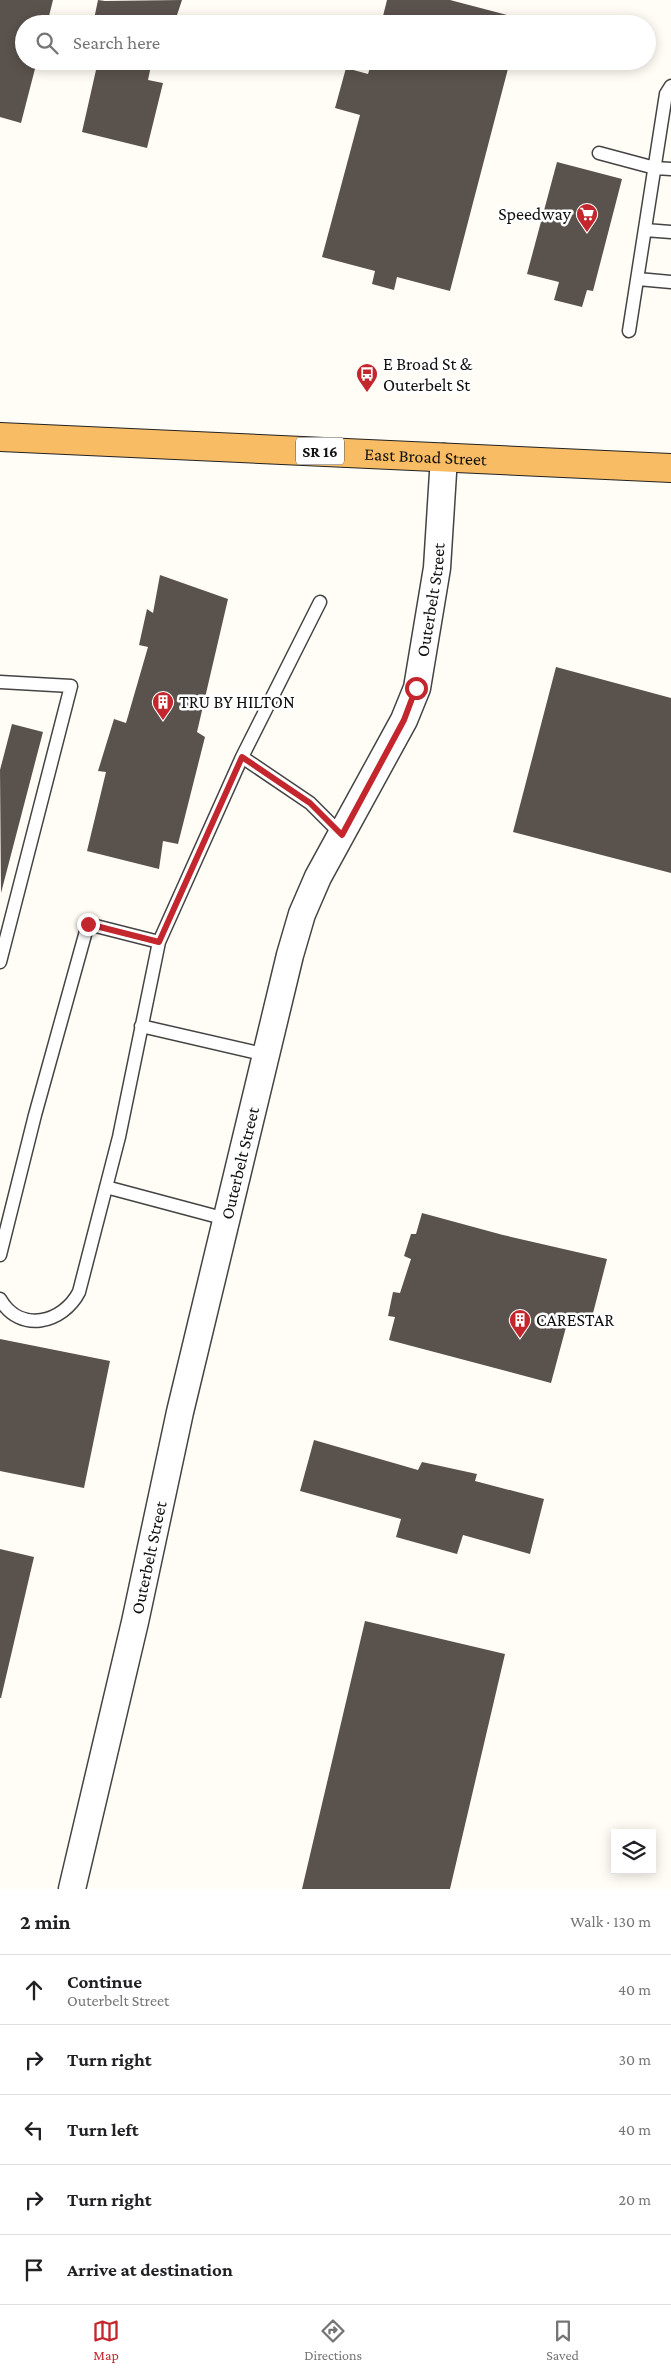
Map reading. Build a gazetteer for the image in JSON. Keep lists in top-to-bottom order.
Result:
{
  "streets": {
    "highway": ["SR 16", "East Broad Street"],
    "street": ["Outerbelt Street"]
  },
  "crossings": [
    ["East Broad Street", "Outerbelt Street"]
  ],
  "places": {
    "supermarket": ["Speedway"],
    "bus stop": ["E Broad St & Outerbelt St"],
    "building": ["TRU BY HILTON", "CARESTAR"]
  },
  "page": {
    "search": "Search here",
    "heading": ["2 min", "Walk · 130 m"],
    "list": [
      ["Continue", "Outerbelt Street", "40 m"],
      ["Turn right", "30 m"],
      ["Turn left", "40 m"],
      ["Turn right", "20 m"],
      "Arrive at destination"
    ],
    "nav": ["Map", "Directions", "Saved"]
  }
}
